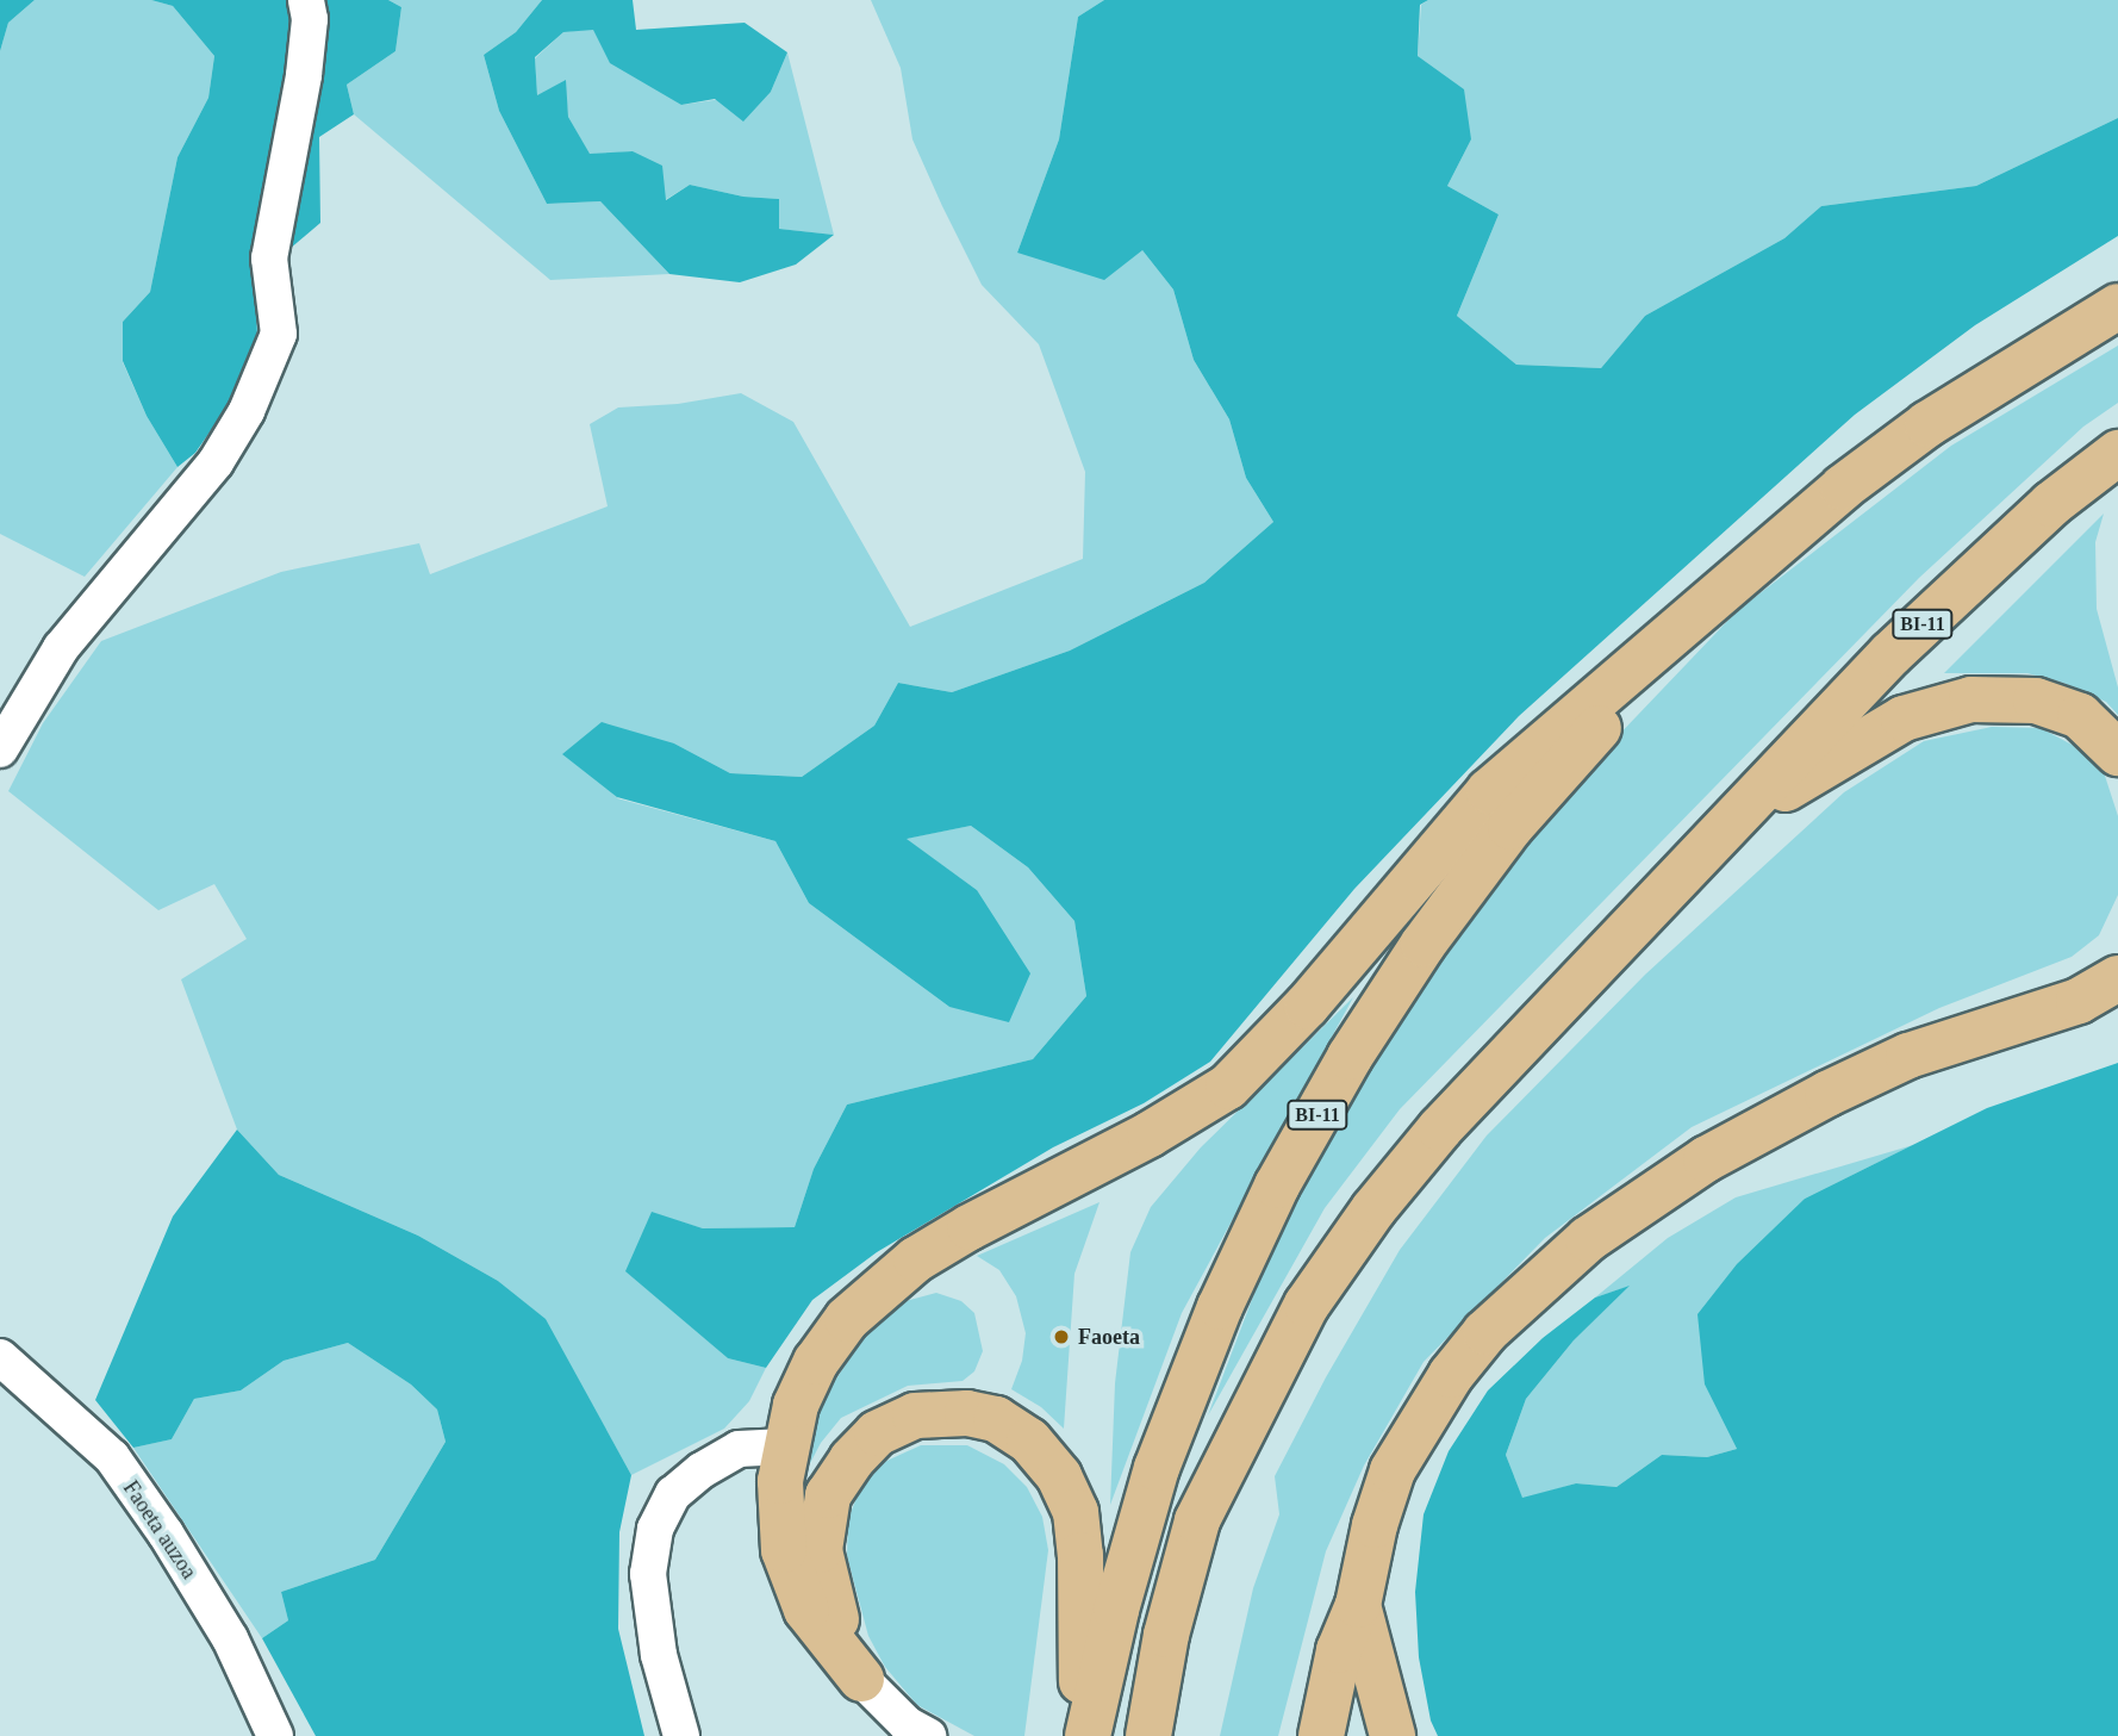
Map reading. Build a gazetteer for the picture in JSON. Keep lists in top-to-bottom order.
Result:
{
  "streets": {
    "main road": ["BI-11"],
    "street": ["Faoeta auzoa"]
  },
  "places": ["Faoeta"]
}
